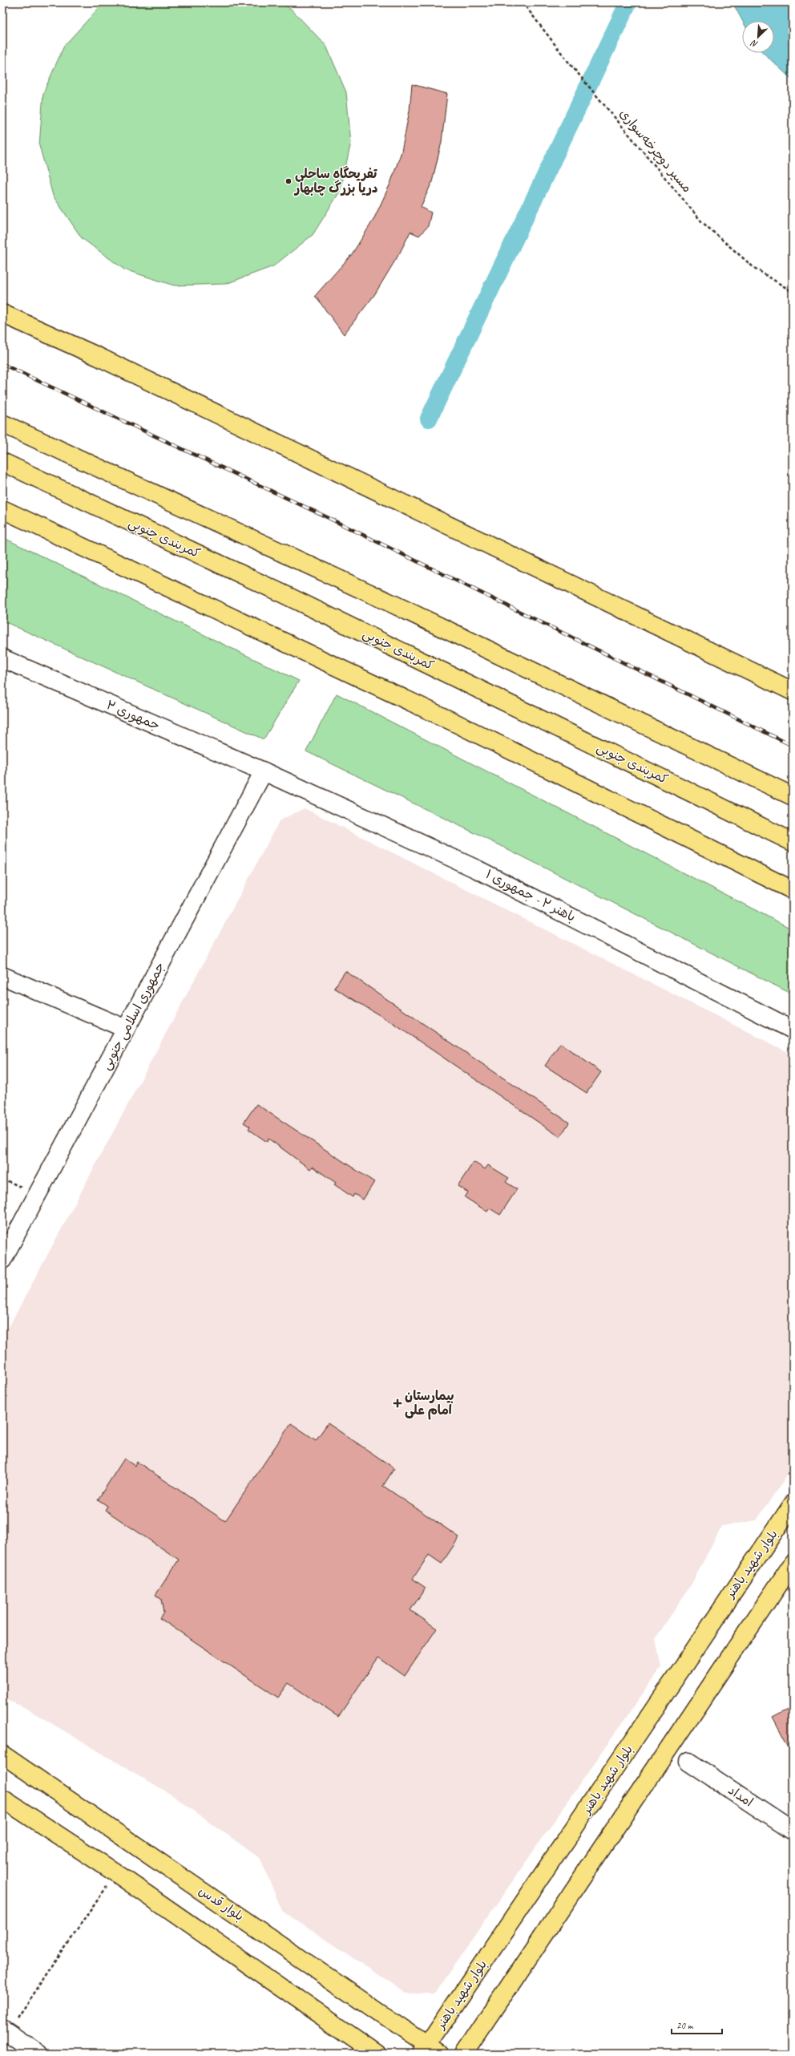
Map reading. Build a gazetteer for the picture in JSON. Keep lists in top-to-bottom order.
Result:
{
  "streets": {
    "main road": ["کمربندی جنوبی", "بلوار شهید باهنر", "بلوار قدس"],
    "street": [
      "جمهوری ۲",
      "باهنر ۲ - جمهوری ۱",
      "جمهوری اسلامی جنوبی",
      "امداد"
    ],
    "path": ["مسیر دوچرخه‌سواری"]
  },
  "crossings": [
    ["جمهوری ۲", "باهنر ۲ - جمهوری ۱"],
    ["جمهوری ۲", "جمهوری اسلامی جنوبی"],
    ["باهنر ۲ - جمهوری ۱", "جمهوری اسلامی جنوبی"],
    ["بلوار شهید باهنر", "بلوار قدس"]
  ],
  "places": {
    "other": ["تفریحگاه ساحلی دریا بزرگ چابهار"],
    "health": ["بیمارستان امام علی"]
  },
  "scale_bar": "20 m",
  "north": "bottom left"
}
